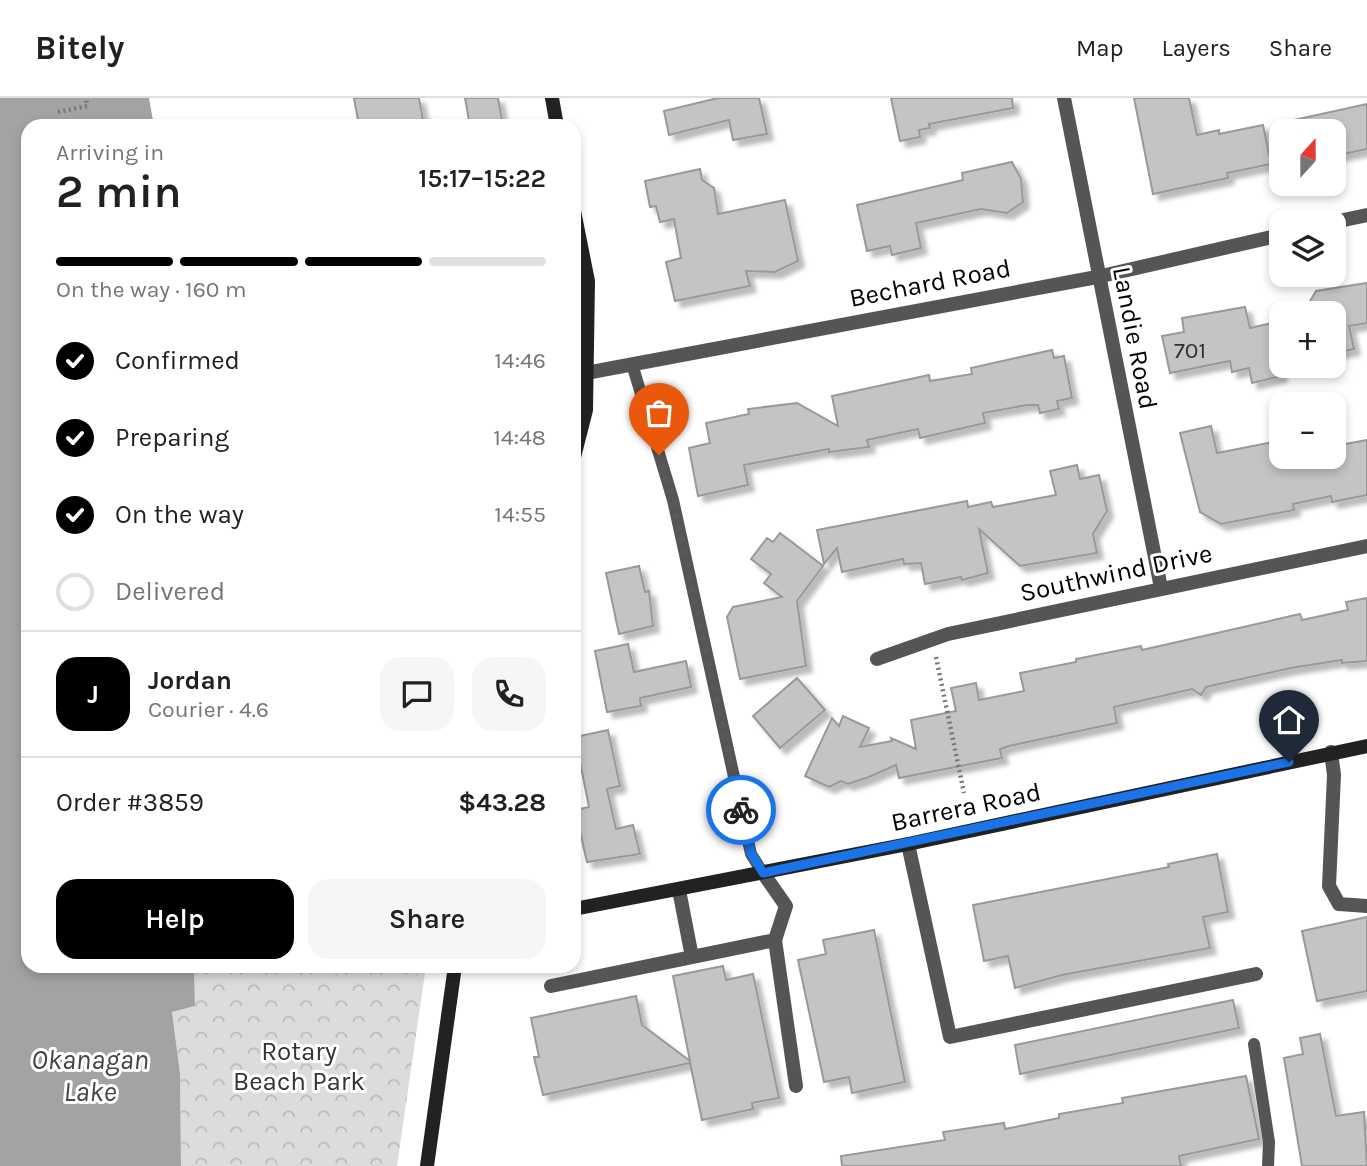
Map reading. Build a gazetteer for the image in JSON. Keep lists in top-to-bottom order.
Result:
{
  "streets": {
    "street": [
      "Bechard Road",
      "Landie Road",
      "Southwind Drive",
      "Barrera Road"
    ]
  },
  "crossings": [
    ["Bechard Road", "Landie Road"],
    ["Landie Road", "Southwind Drive"]
  ],
  "water": ["Okanagan Lake"],
  "parks": ["Rotary Beach Park"],
  "house_numbers": ["701"],
  "north": "top",
  "page": {
    "header": "Bitely",
    "nav": ["Map", "Layers", "Share"],
    "map_buttons": ["+", "−"],
    "heading": ["2 min", "Arriving in", "15:17–15:22"],
    "panel": [
      "Jordan",
      "Courier · 4.6",
      "Order #3859",
      "$43.28"
    ],
    "bar": "On the way · 160 m",
    "list": [
      ["Confirmed", "14:46"],
      ["Preparing", "14:48"],
      ["On the way", "14:55"],
      "Delivered"
    ],
    "round": "J",
    "buttons": ["Help", "Share"]
  }
}
